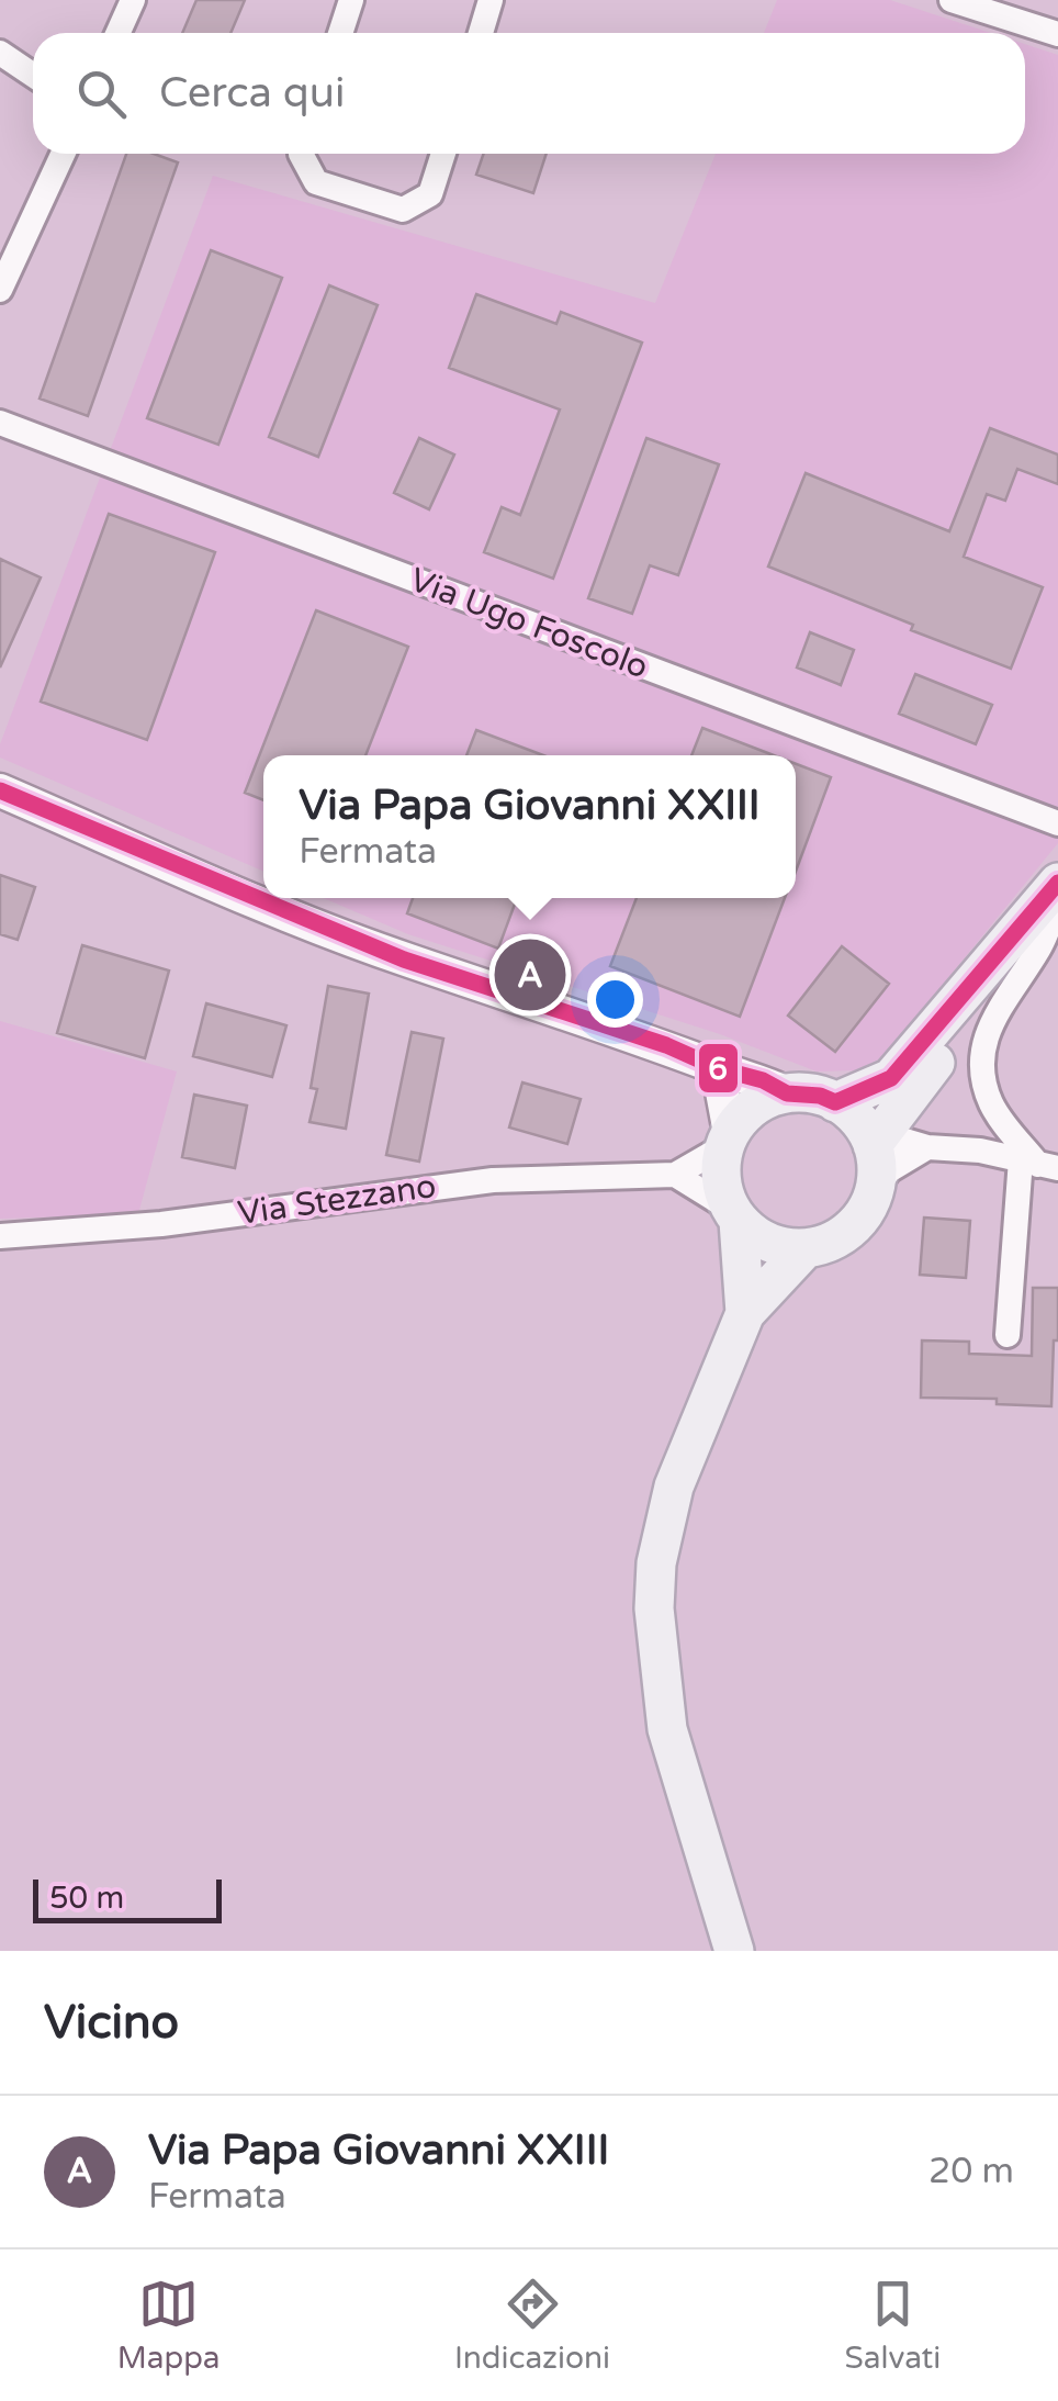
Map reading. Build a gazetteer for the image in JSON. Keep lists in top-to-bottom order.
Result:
{
  "streets": {
    "street": ["Via Ugo Foscolo", "Via Stezzano"]
  },
  "lines": ["transit line 6"],
  "scale_bar": "50 m",
  "page": {
    "search": "Cerca qui",
    "popup": ["Via Papa Giovanni XXIII", "Fermata"],
    "pins": "A",
    "scale": "50 m",
    "heading": "Vicino",
    "list": [
      {
        "mark": "A",
        "name": "Via Papa Giovanni XXIII",
        "note": "Fermata",
        "value": "20 m"
      }
    ],
    "nav": ["Mappa", "Indicazioni", "Salvati"]
  }
}
